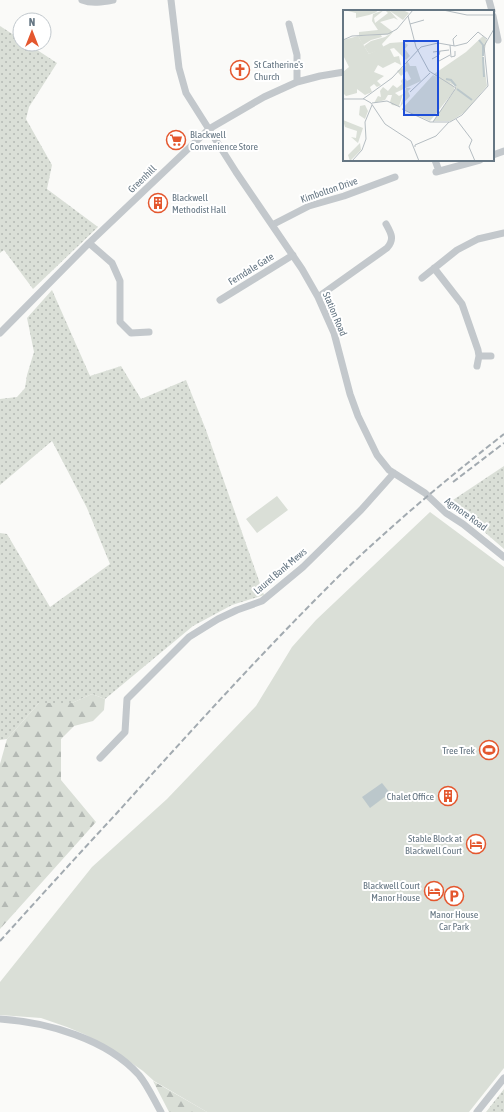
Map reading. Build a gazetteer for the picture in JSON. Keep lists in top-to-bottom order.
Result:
{
  "streets": {
    "street": [
      "Greenhill",
      "Kimbolton Drive",
      "Ferndale Gate",
      "Station Road",
      "Agmore Road",
      "Laurel Bank Mews"
    ]
  },
  "crossings": [
    ["Greenhill", "Station Road"],
    ["Kimbolton Drive", "Station Road"],
    ["Ferndale Gate", "Station Road"],
    ["Station Road", "Agmore Road"],
    ["Station Road", "Laurel Bank Mews"]
  ],
  "places": {
    "church": ["St Catherine's Church"],
    "supermarket": ["Blackwell Convenience Store"],
    "building": ["Blackwell Methodist Hall", "Chalet Office"],
    "sports": ["Tree Trek"],
    "hotel": ["Stable Block at Blackwell Court", "Blackwell Court Manor House"],
    "parking": ["Manor House Car Park"]
  },
  "north": "top"
}
